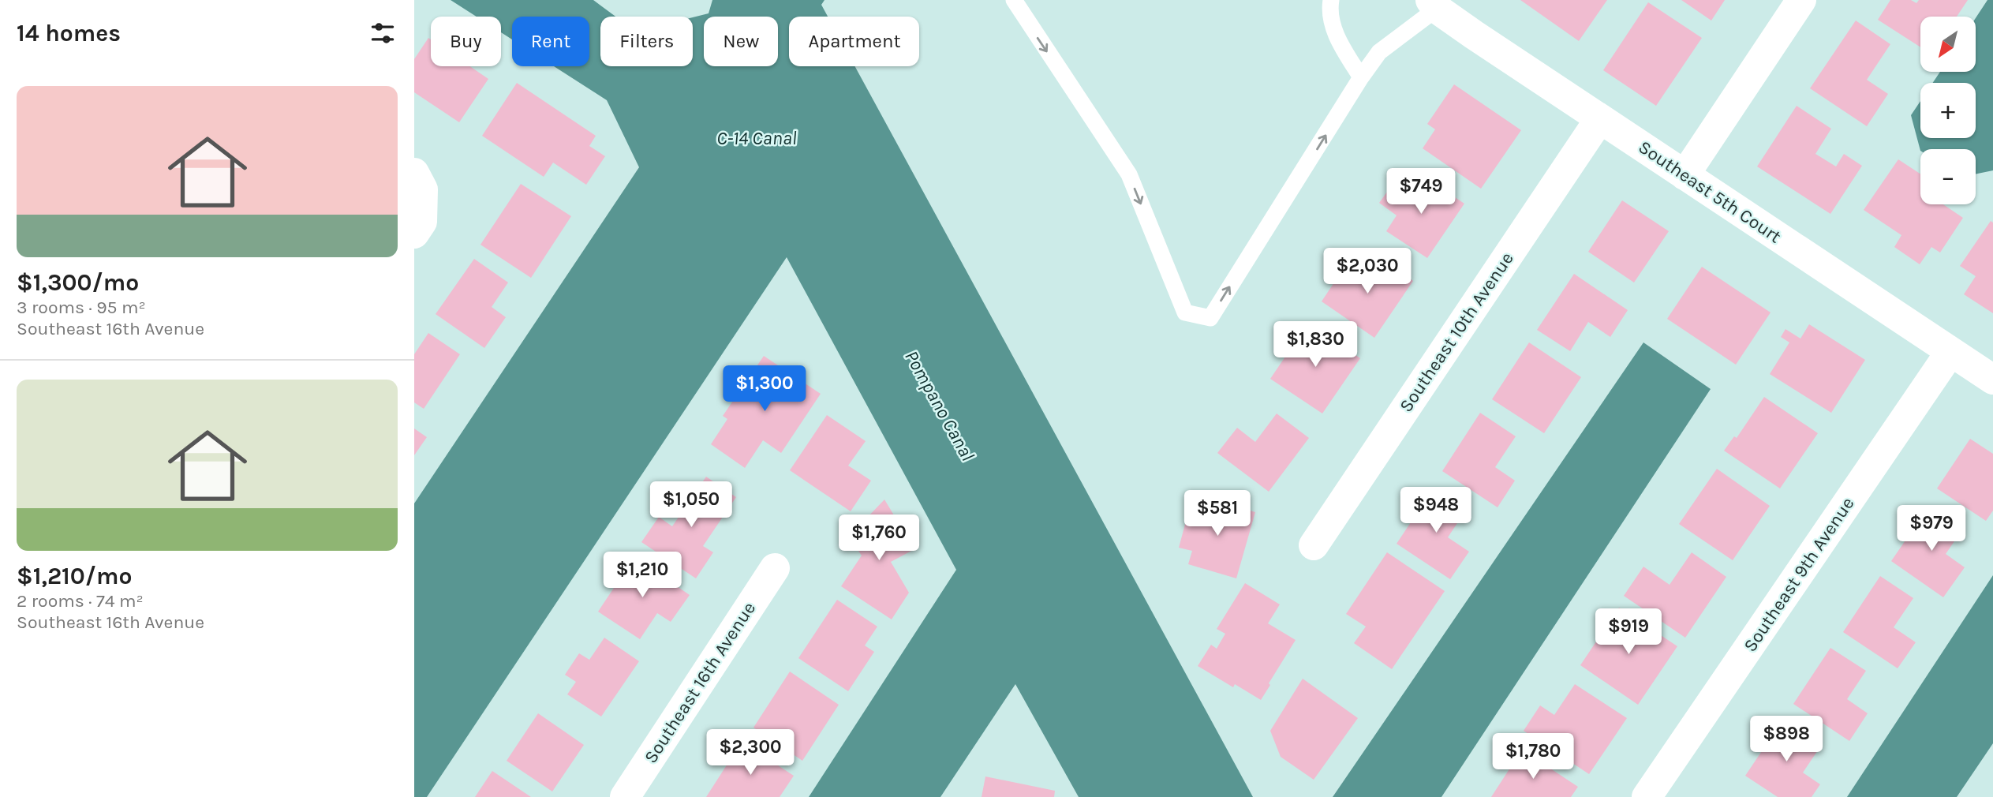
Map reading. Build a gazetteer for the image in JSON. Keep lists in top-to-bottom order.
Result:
{
  "streets": {
    "street": [
      "Southeast 5th Court",
      "Southeast 10th Avenue",
      "Southeast 9th Avenue",
      "Southeast 16th Avenue"
    ]
  },
  "crossings": [
    ["Southeast 5th Court", "Southeast 10th Avenue"],
    ["Southeast 5th Court", "Southeast 9th Avenue"]
  ],
  "water": ["C-14 Canal", "Pompano Canal"],
  "north": "bottom left",
  "page": {
    "heading": "14 homes",
    "map_buttons": ["+", "−"],
    "chip": [
      "Buy",
      "Rent",
      "Filters",
      "New",
      "Apartment"
    ],
    "list": [
      {
        "name": "$1,300/mo",
        "note": "3 rooms · 95 m² · Southeast 16th Avenue"
      },
      {
        "name": "$1,210/mo",
        "note": "2 rooms · 74 m² · Southeast 16th Avenue"
      }
    ],
    "price": [
      "$749",
      "$2,030",
      "$1,830",
      "$1,300",
      "$1,050",
      "$948",
      "$581",
      "$979",
      "$1,760",
      "$1,210",
      "$919",
      "$898",
      "$2,300",
      "$1,780"
    ]
  }
}
